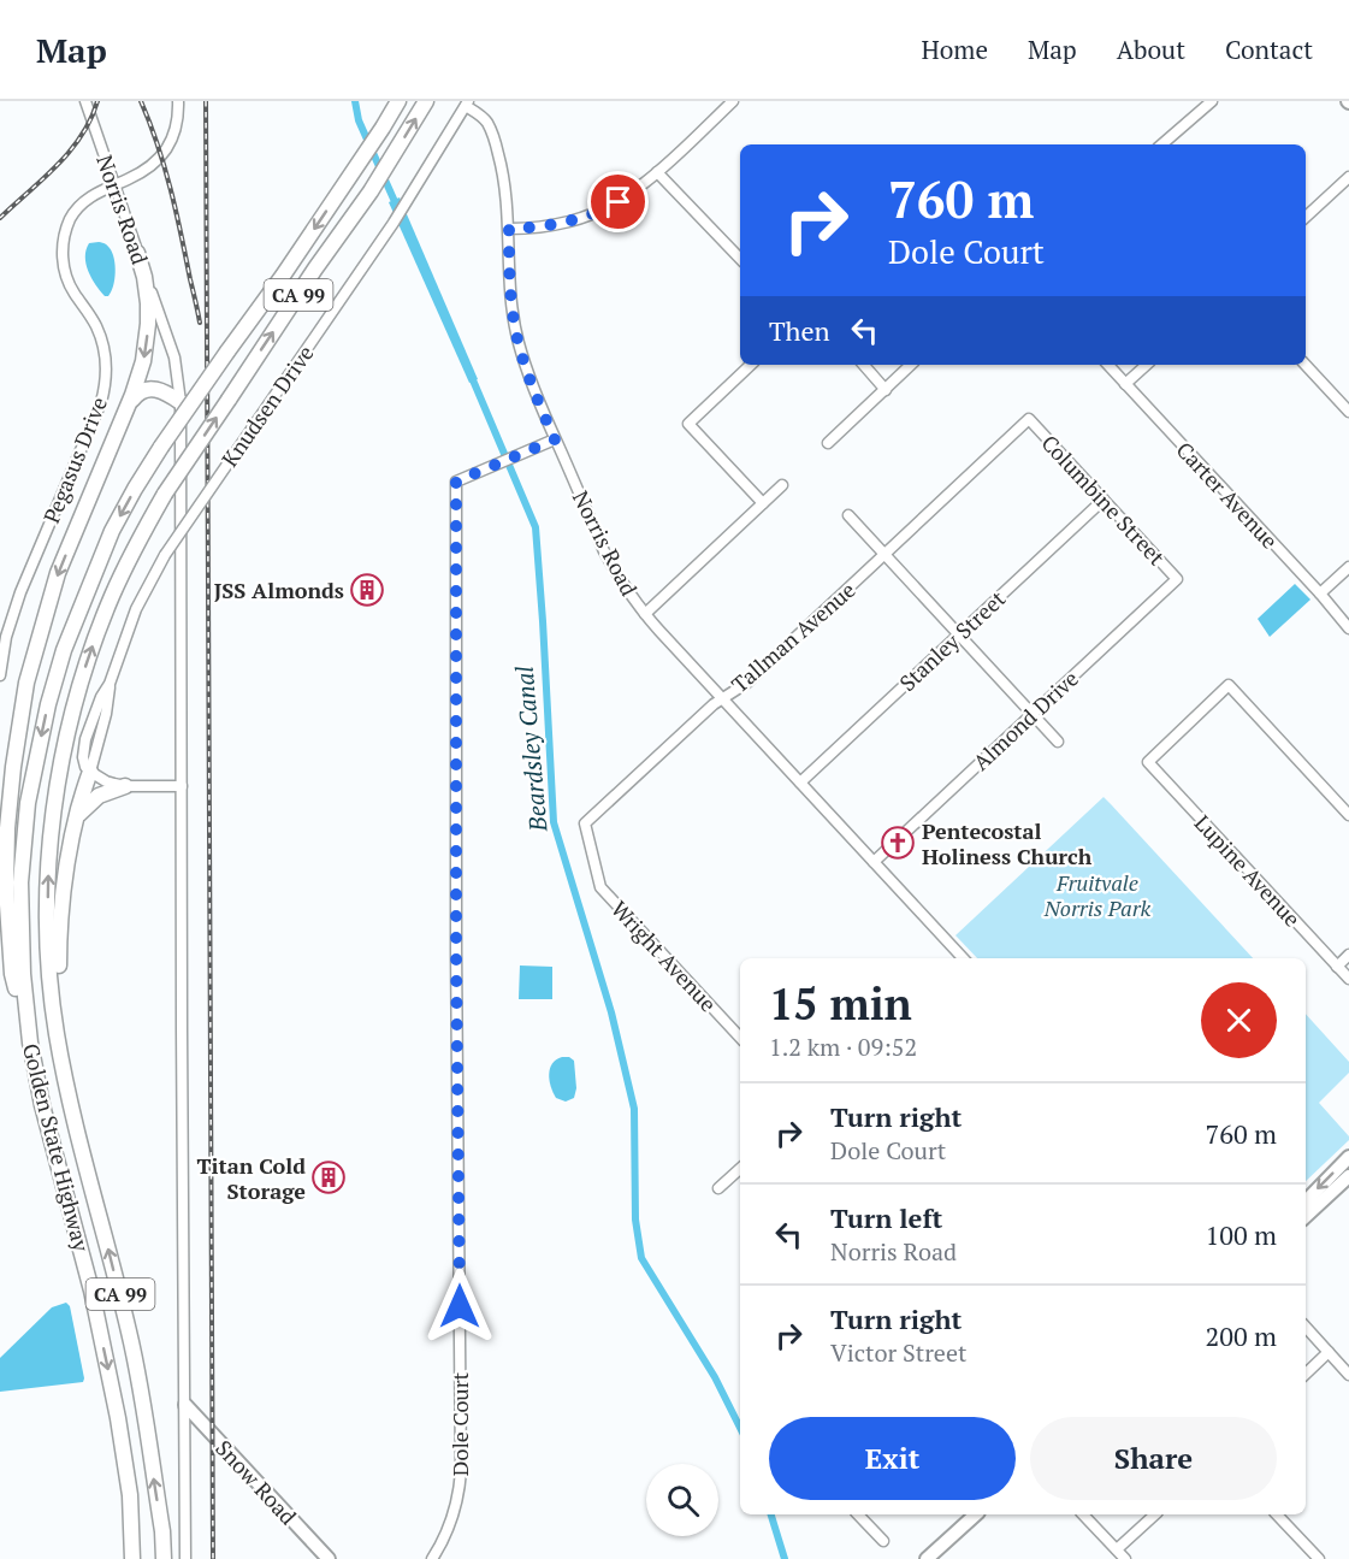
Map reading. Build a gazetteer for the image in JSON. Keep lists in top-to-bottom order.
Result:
{
  "streets": {
    "highway": ["CA 99", "Golden State Highway"],
    "main road": ["Snow Road"],
    "street": [
      "Norris Road",
      "Knudsen Drive",
      "Pegasus Drive",
      "Carter Avenue",
      "Columbine Street",
      "Tallman Avenue",
      "Stanley Street",
      "Almond Drive",
      "Lupine Avenue",
      "Wright Avenue",
      "Dole Court"
    ]
  },
  "crossings": [
    ["Norris Road", "Knudsen Drive"],
    ["Norris Road", "Pegasus Drive"],
    ["Norris Road", "Tallman Avenue"],
    ["Norris Road", "Stanley Street"],
    ["Norris Road", "Almond Drive"],
    ["Norris Road", "Dole Court"],
    ["Columbine Street", "Tallman Avenue"],
    ["Columbine Street", "Stanley Street"],
    ["Columbine Street", "Almond Drive"],
    ["Tallman Avenue", "Wright Avenue"]
  ],
  "water": ["Beardsley Canal"],
  "parks": ["Fruitvale Norris Park"],
  "places": {
    "building": ["JSS Almonds", "Titan Cold Storage"],
    "church": ["Pentecostal Holiness Church"]
  },
  "page": {
    "header": "Map",
    "nav": [
      "Home",
      "Map",
      "About",
      "Contact"
    ],
    "turn": ["760 m", "Dole Court"],
    "then": "Then",
    "heading": ["15 min", "1.2 km · 09:52"],
    "list": [
      {
        "name": "Turn right",
        "note": "Dole Court",
        "value": "760 m"
      },
      {
        "name": "Turn left",
        "note": "Norris Road",
        "value": "100 m"
      },
      {
        "name": "Turn right",
        "note": "Victor Street",
        "value": "200 m"
      }
    ],
    "buttons": ["Exit", "Share"]
  }
}
